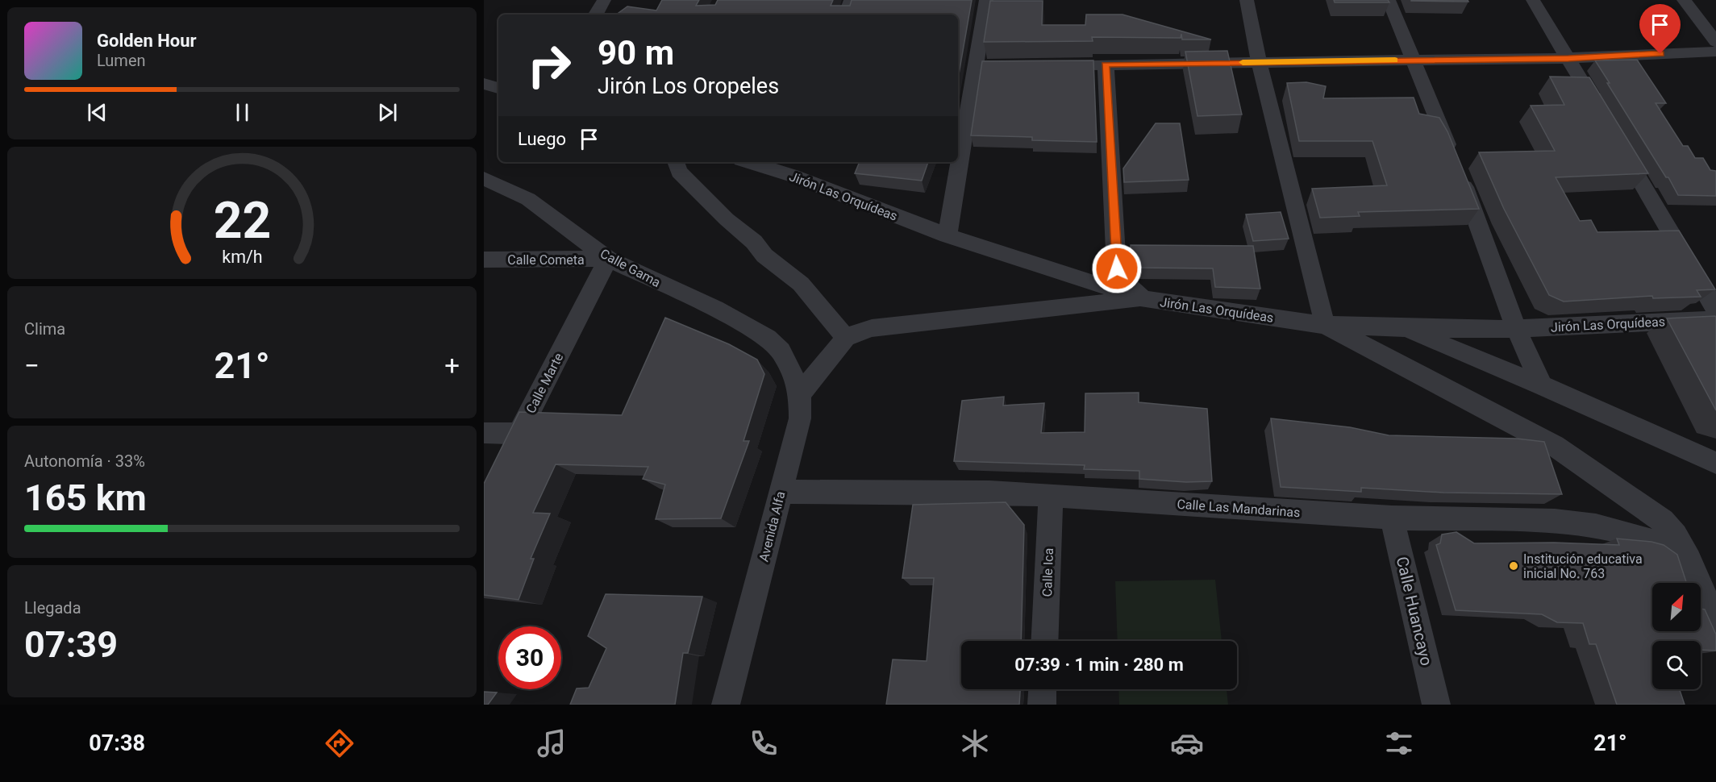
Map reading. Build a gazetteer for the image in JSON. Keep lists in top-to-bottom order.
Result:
{
  "streets": {
    "street": [
      "Jirón Las Orquídeas",
      "Calle Cometa",
      "Calle Gama",
      "Calle Marte",
      "Calle Las Mandarinas",
      "Avenida Alfa",
      "Calle Ica",
      "Calle Huancayo"
    ]
  },
  "crossings": [
    ["Calle Cometa", "Calle Gama"],
    ["Calle Cometa", "Calle Marte"],
    ["Calle Gama", "Calle Marte"],
    ["Calle Gama", "Avenida Alfa"],
    ["Calle Las Mandarinas", "Avenida Alfa"],
    ["Calle Las Mandarinas", "Calle Ica"],
    ["Calle Las Mandarinas", "Calle Huancayo"]
  ],
  "places": ["Institución educativa inicial No. 763"],
  "north": "top right",
  "page": {
    "turn": ["90 m", "Jirón Los Oropeles"],
    "song": ["Golden Hour", "Lumen"],
    "then": "Luego",
    "tile": [
      "Clima",
      ["Autonomía · 33%", "165 km"],
      ["Llegada", "07:39"]
    ],
    "heat": ["−", "21°", "+"],
    "limit": "30",
    "trip": "07:39 · 1 min · 280 m",
    "tabs": ["07:38", "21°"],
    "gauge": ["22", "km/h"]
  }
}
